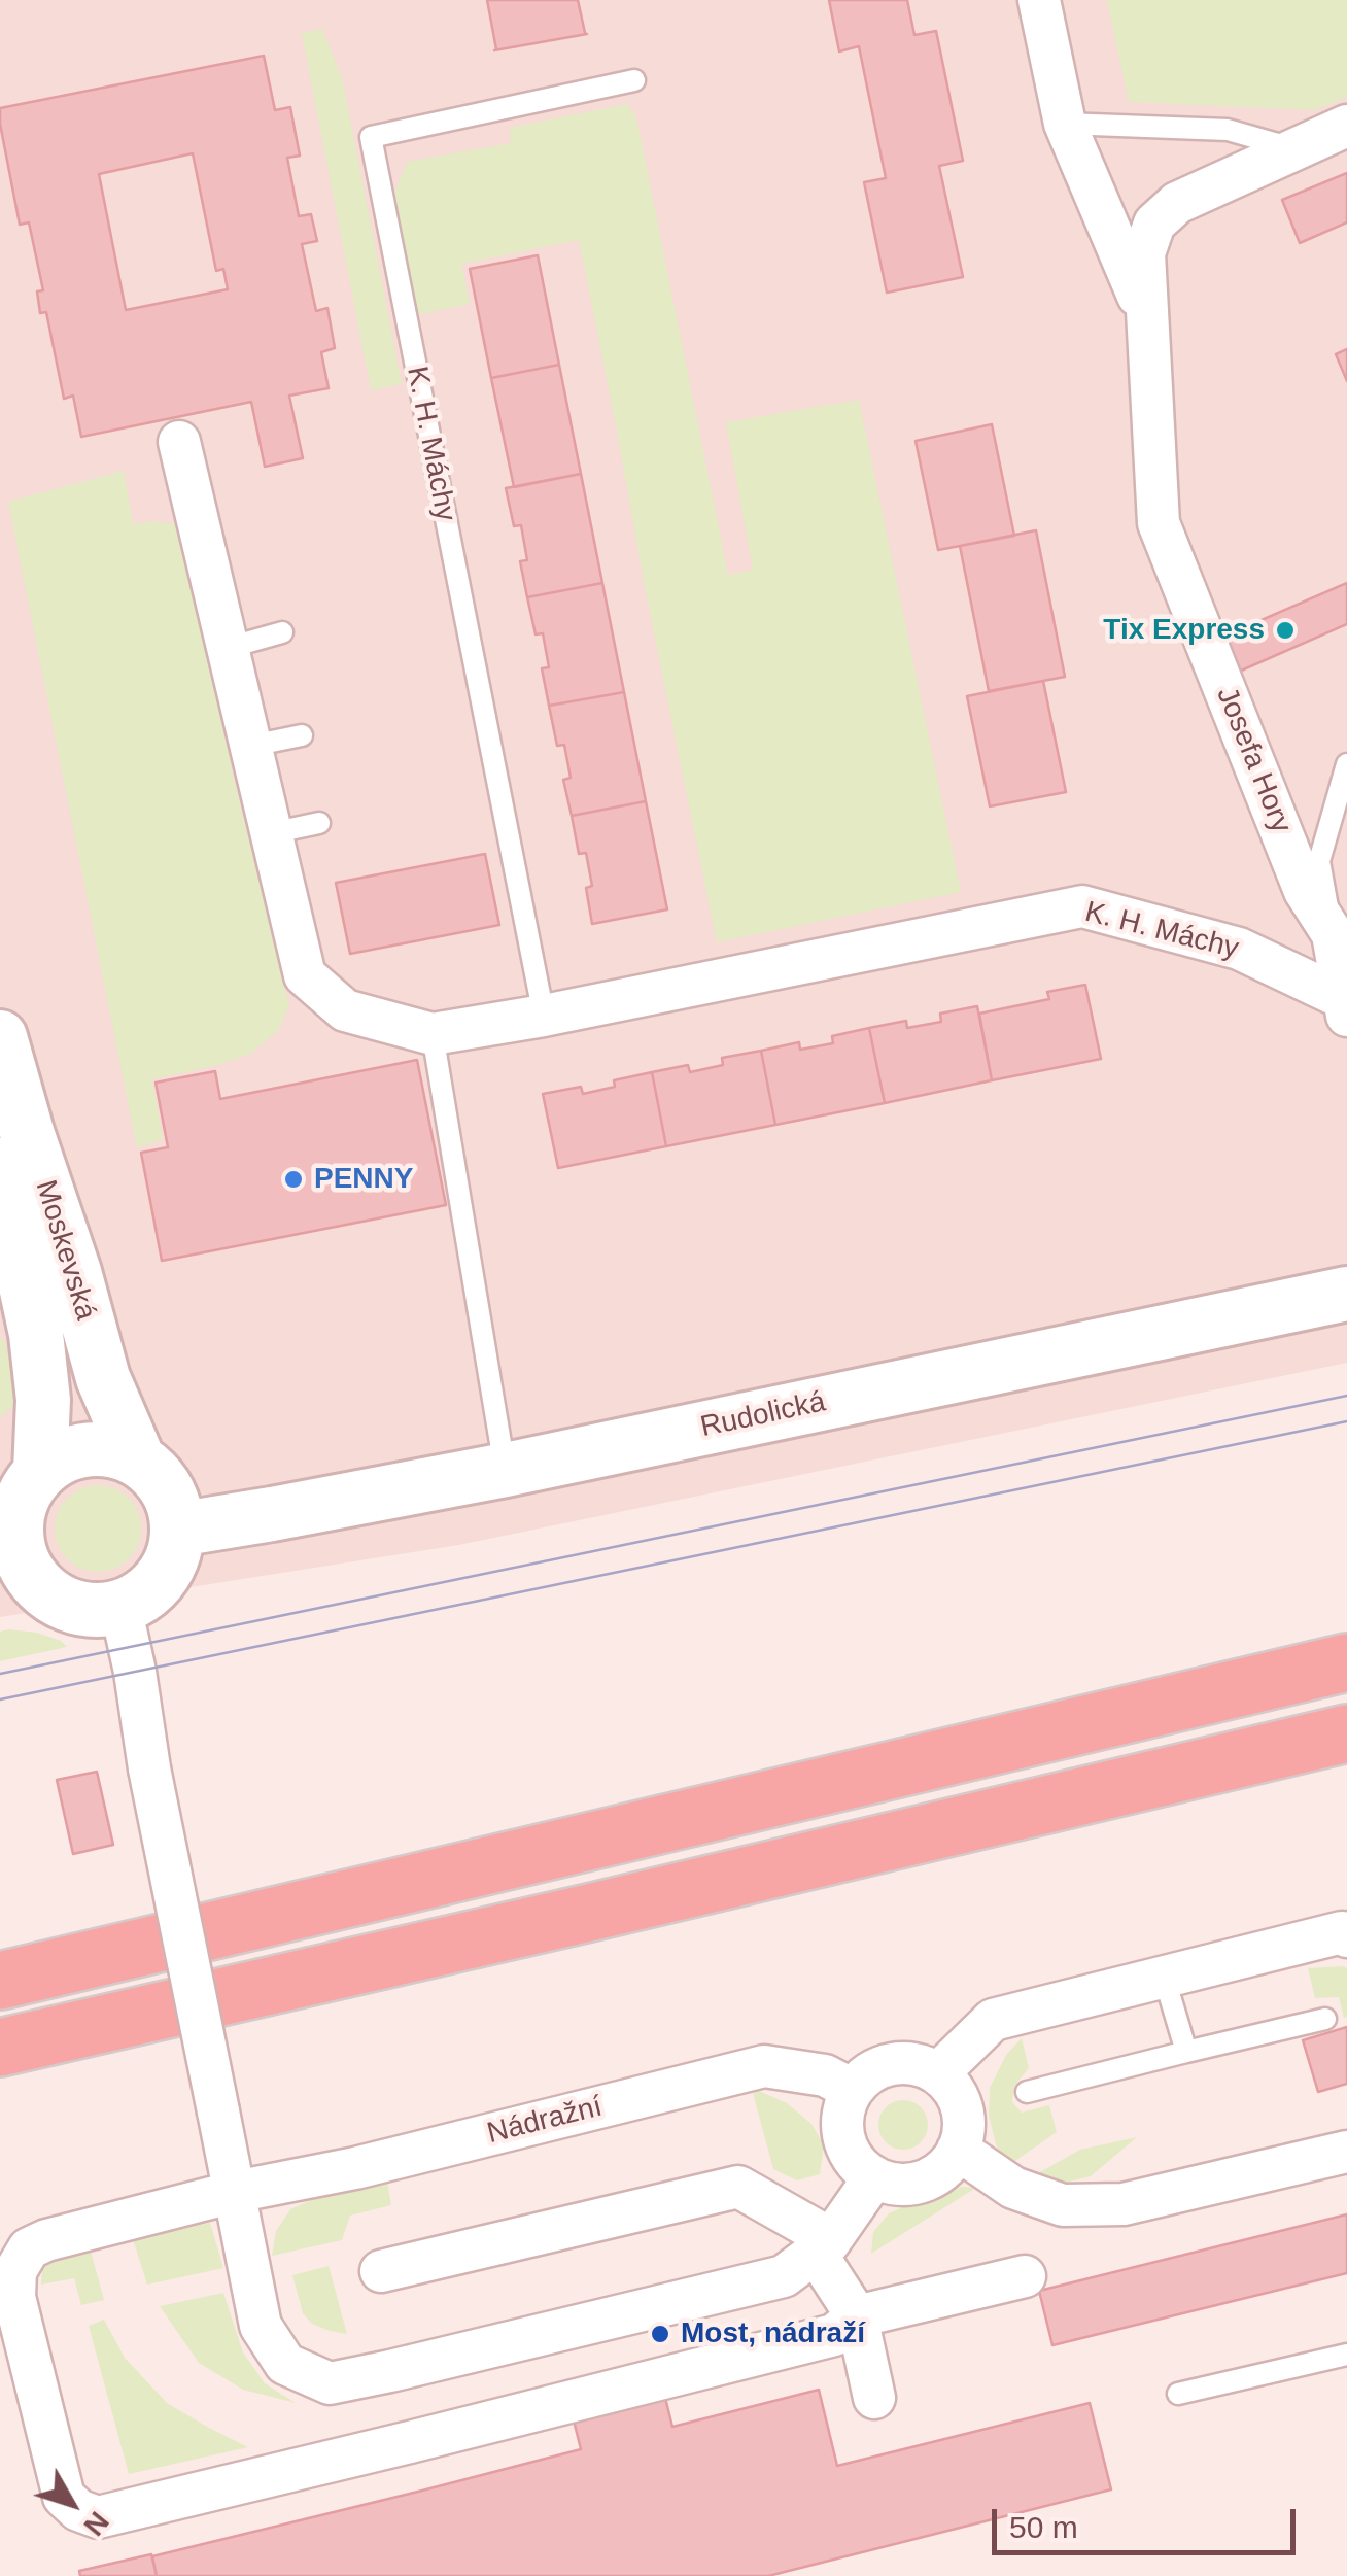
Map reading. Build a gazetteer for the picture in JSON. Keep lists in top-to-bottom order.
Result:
{
  "streets": {
    "street": [
      "K. H. Máchy",
      "Josefa Hory",
      "Moskevská",
      "Rudolická",
      "Nádražní"
    ]
  },
  "crossings": [
    ["K. H. Máchy", "Josefa Hory"],
    ["Moskevská", "Rudolická"]
  ],
  "places": ["Tix Express", "PENNY", "Most, nádraží"],
  "scale_bar": "50 m",
  "north": "bottom right"
}
